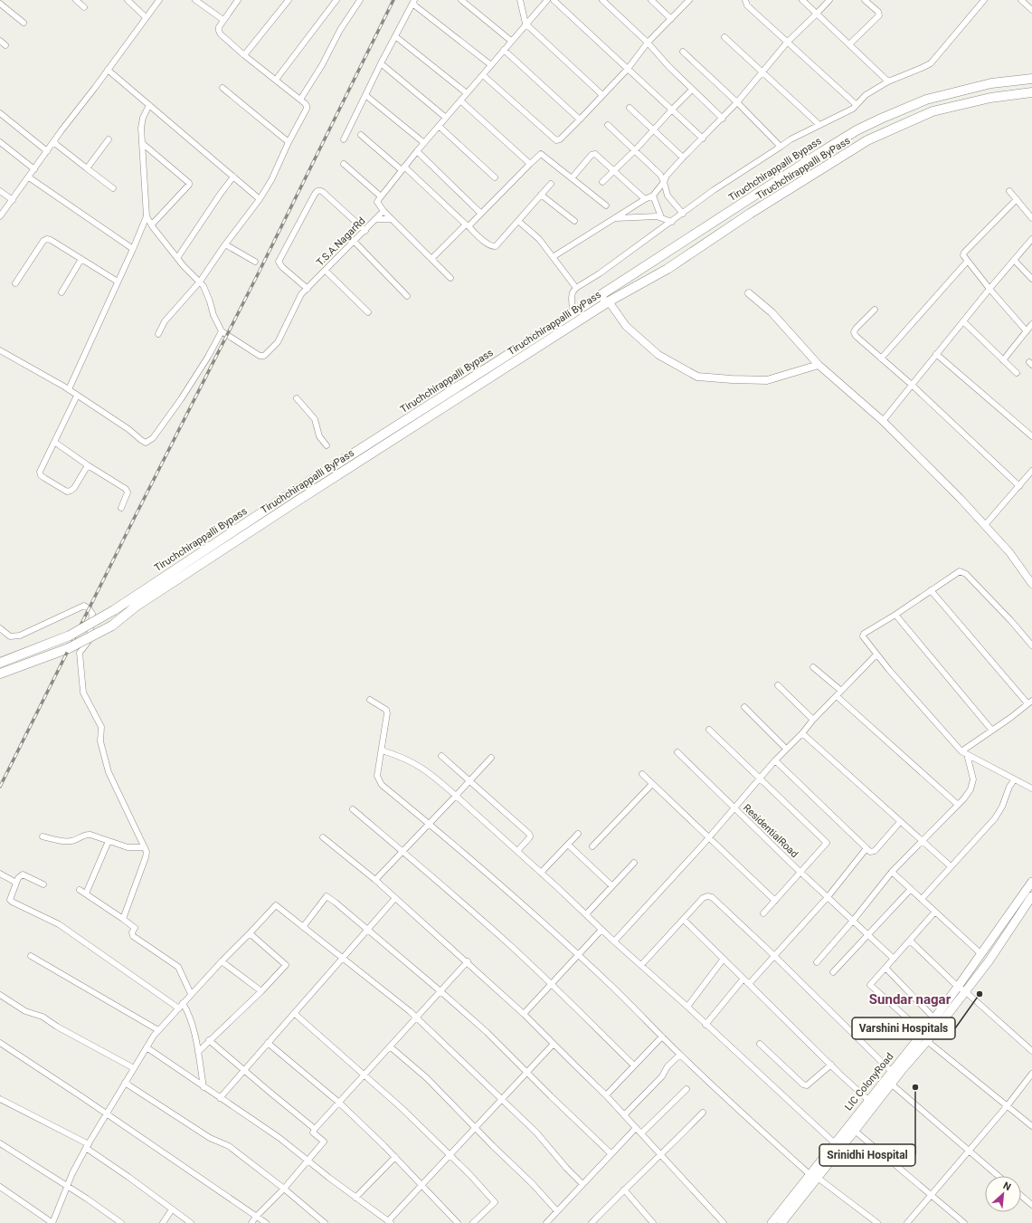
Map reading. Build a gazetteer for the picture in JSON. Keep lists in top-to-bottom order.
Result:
{
  "streets": {
    "highway": ["Tiruchchirappalli ByPass", "Tiruchchirappalli Bypass"],
    "main road": ["LIC ColonyRoad"],
    "street": ["T.S.A.NagarRd", "ResidentialRoad"]
  },
  "crossings": [
    ["Tiruchchirappalli ByPass", "Tiruchchirappalli Bypass"]
  ],
  "districts": ["Sundar nagar"],
  "places": ["Varshini Hospitals", "Srinidhi Hospital"],
  "north": "top right"
}
